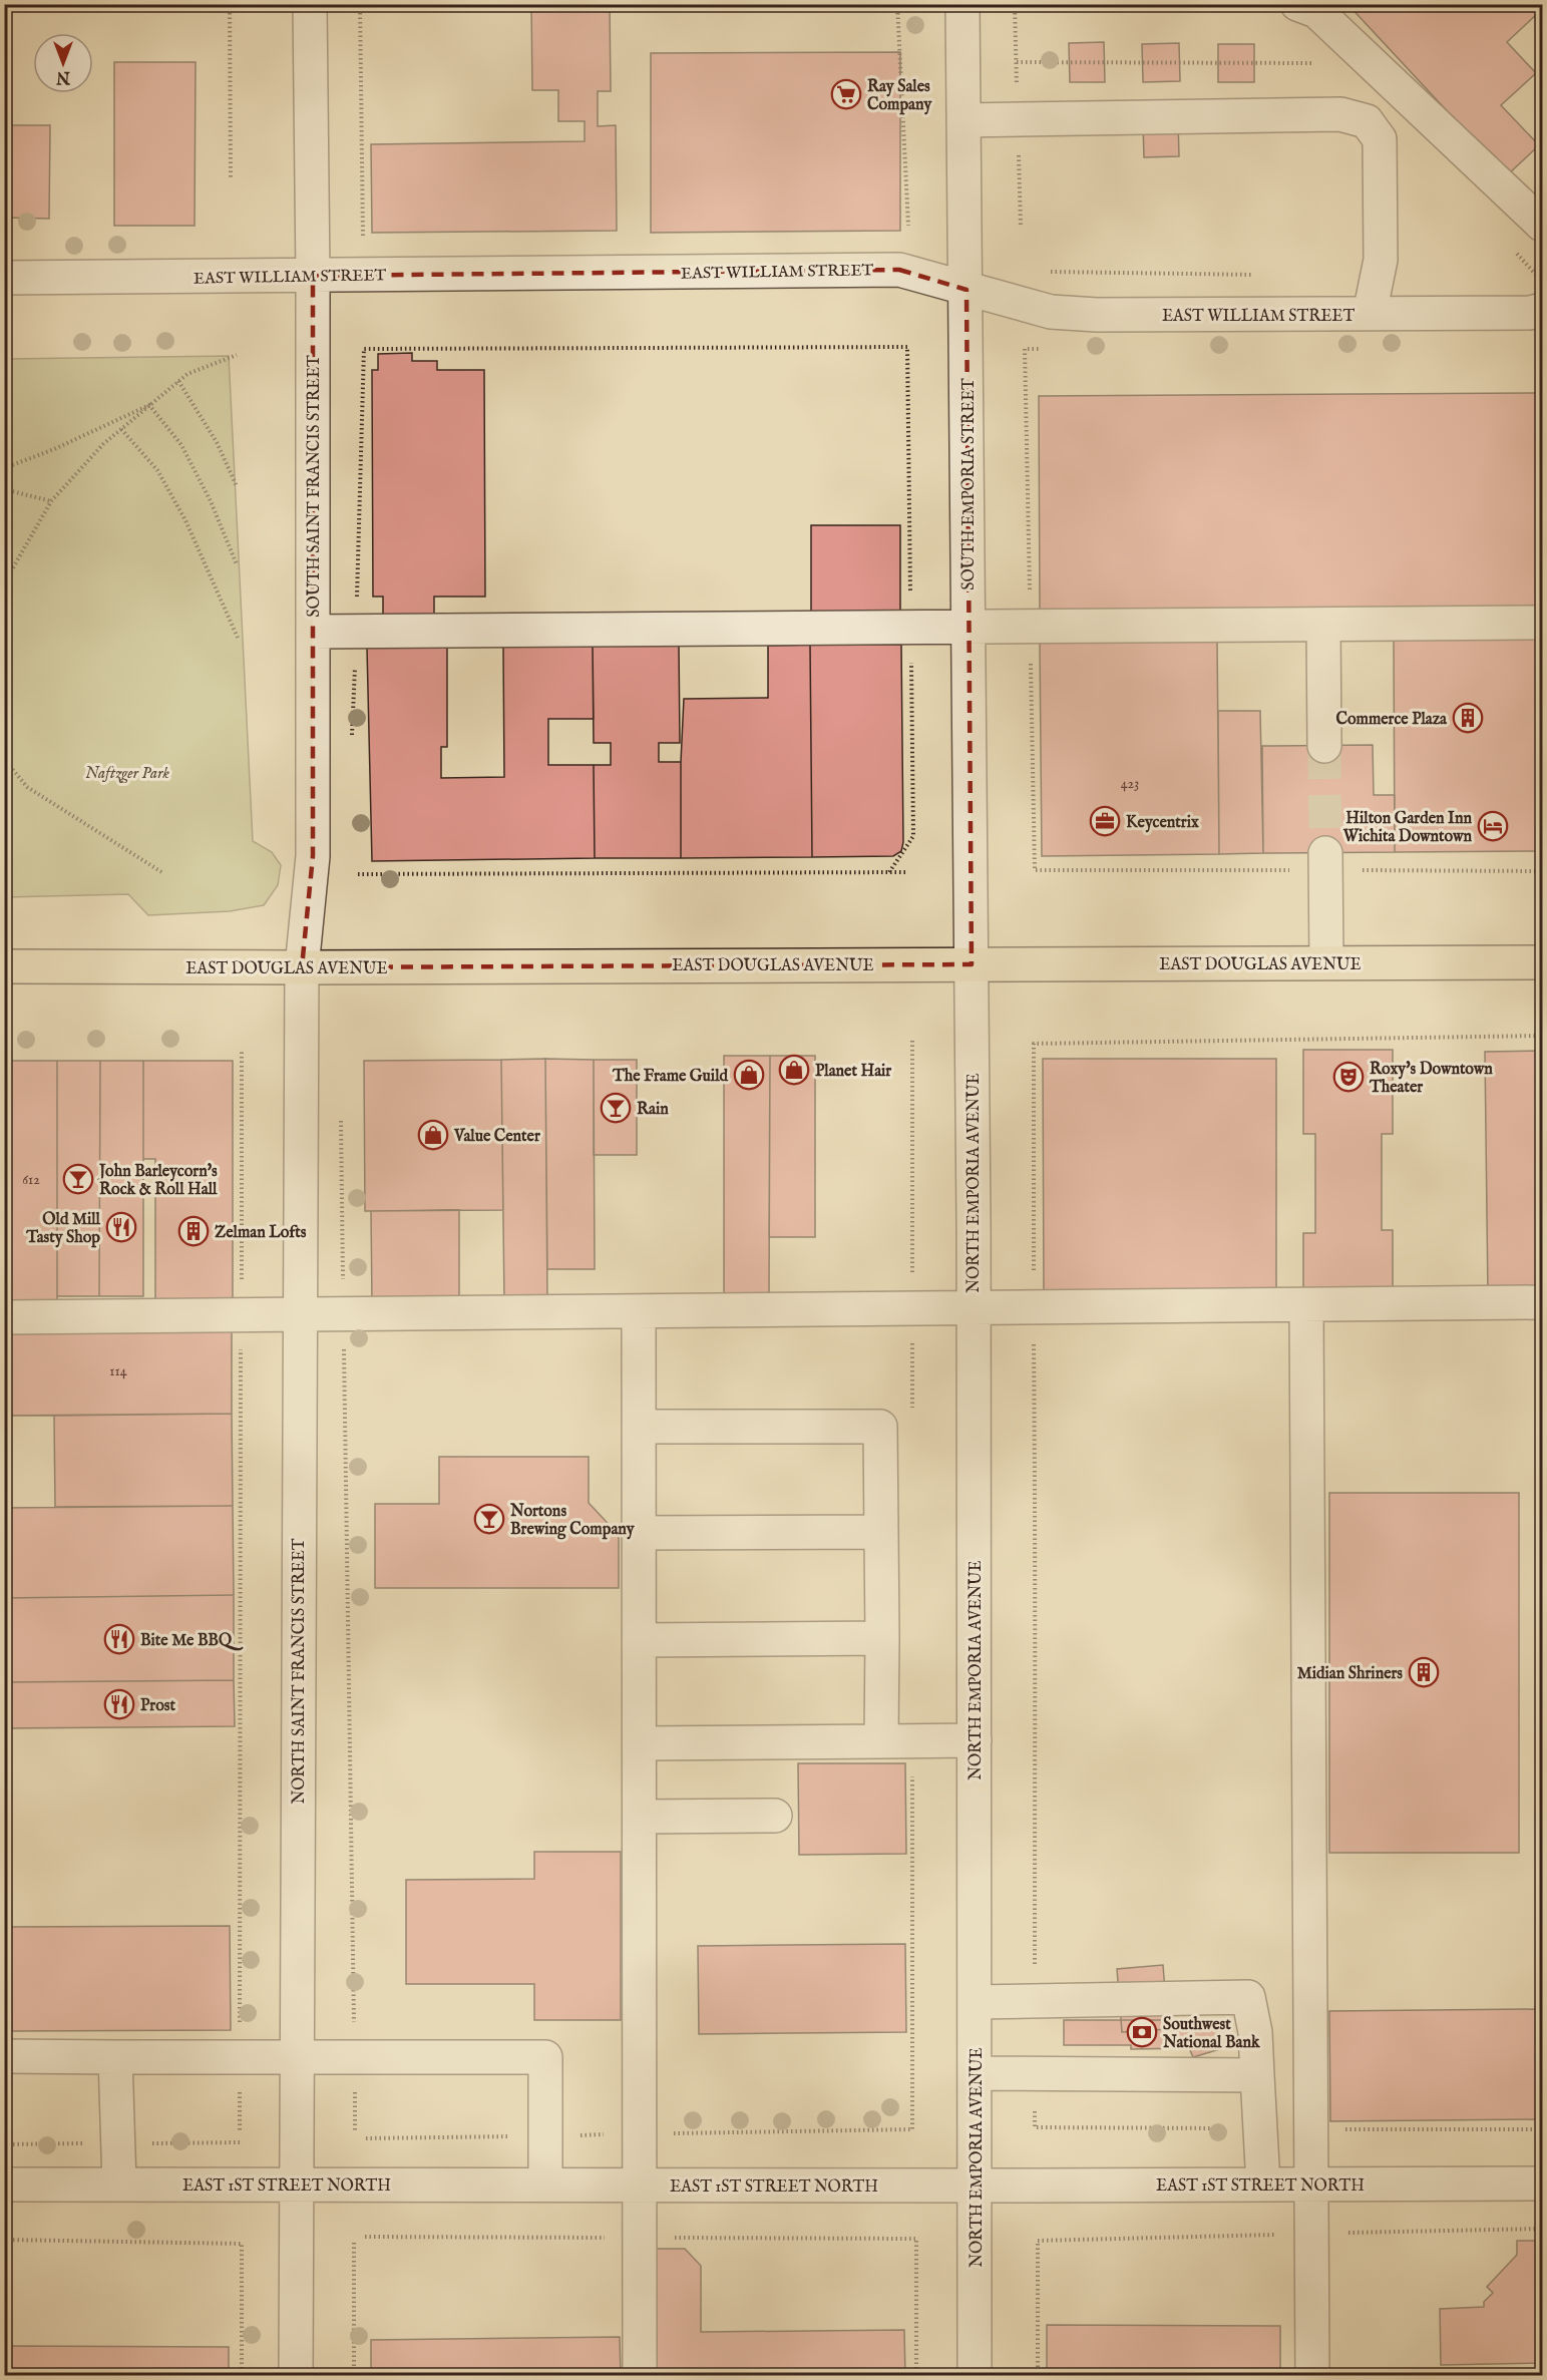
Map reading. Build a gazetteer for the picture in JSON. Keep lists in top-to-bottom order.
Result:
{
  "streets": {
    "main road": ["EAST DOUGLAS AVENUE"],
    "street": [
      "EAST WILLIAM STREET",
      "SOUTH EMPORIA STREET",
      "SOUTH SAINT FRANCIS STREET",
      "NORTH EMPORIA AVENUE",
      "NORTH SAINT FRANCIS STREET",
      "EAST 1ST STREET NORTH"
    ]
  },
  "crossings": [
    ["EAST WILLIAM STREET", "SOUTH EMPORIA STREET"],
    ["EAST WILLIAM STREET", "SOUTH SAINT FRANCIS STREET"],
    ["SOUTH EMPORIA STREET", "EAST DOUGLAS AVENUE"],
    ["SOUTH EMPORIA STREET", "NORTH EMPORIA AVENUE"],
    ["SOUTH SAINT FRANCIS STREET", "EAST DOUGLAS AVENUE"],
    ["SOUTH SAINT FRANCIS STREET", "NORTH SAINT FRANCIS STREET"],
    ["EAST DOUGLAS AVENUE", "NORTH EMPORIA AVENUE"],
    ["EAST DOUGLAS AVENUE", "NORTH SAINT FRANCIS STREET"],
    ["NORTH EMPORIA AVENUE", "EAST 1ST STREET NORTH"],
    ["NORTH SAINT FRANCIS STREET", "EAST 1ST STREET NORTH"]
  ],
  "parks": ["Naftzger Park"],
  "places": {
    "supermarket": ["Ray Sales Company"],
    "building": ["Commerce Plaza", "Zelman Lofts", "Midian Shriners"],
    "office": ["Keycentrix"],
    "hotel": ["Hilton Garden Inn Wichita Downtown"],
    "shop": ["Planet Hair", "The Frame Guild", "Value Center"],
    "theatre": ["Roxy's Downtown Theater"],
    "bar": ["Rain", "John Barleycorn's Rock & Roll Hall", "Nortons Brewing Company"],
    "restaurant": ["Old Mill Tasty Shop", "Bite Me BBQ", "Prost"],
    "bank": ["Southwest National Bank"]
  },
  "house_numbers": ["423", "612", "114"],
  "north": "bottom"
}
